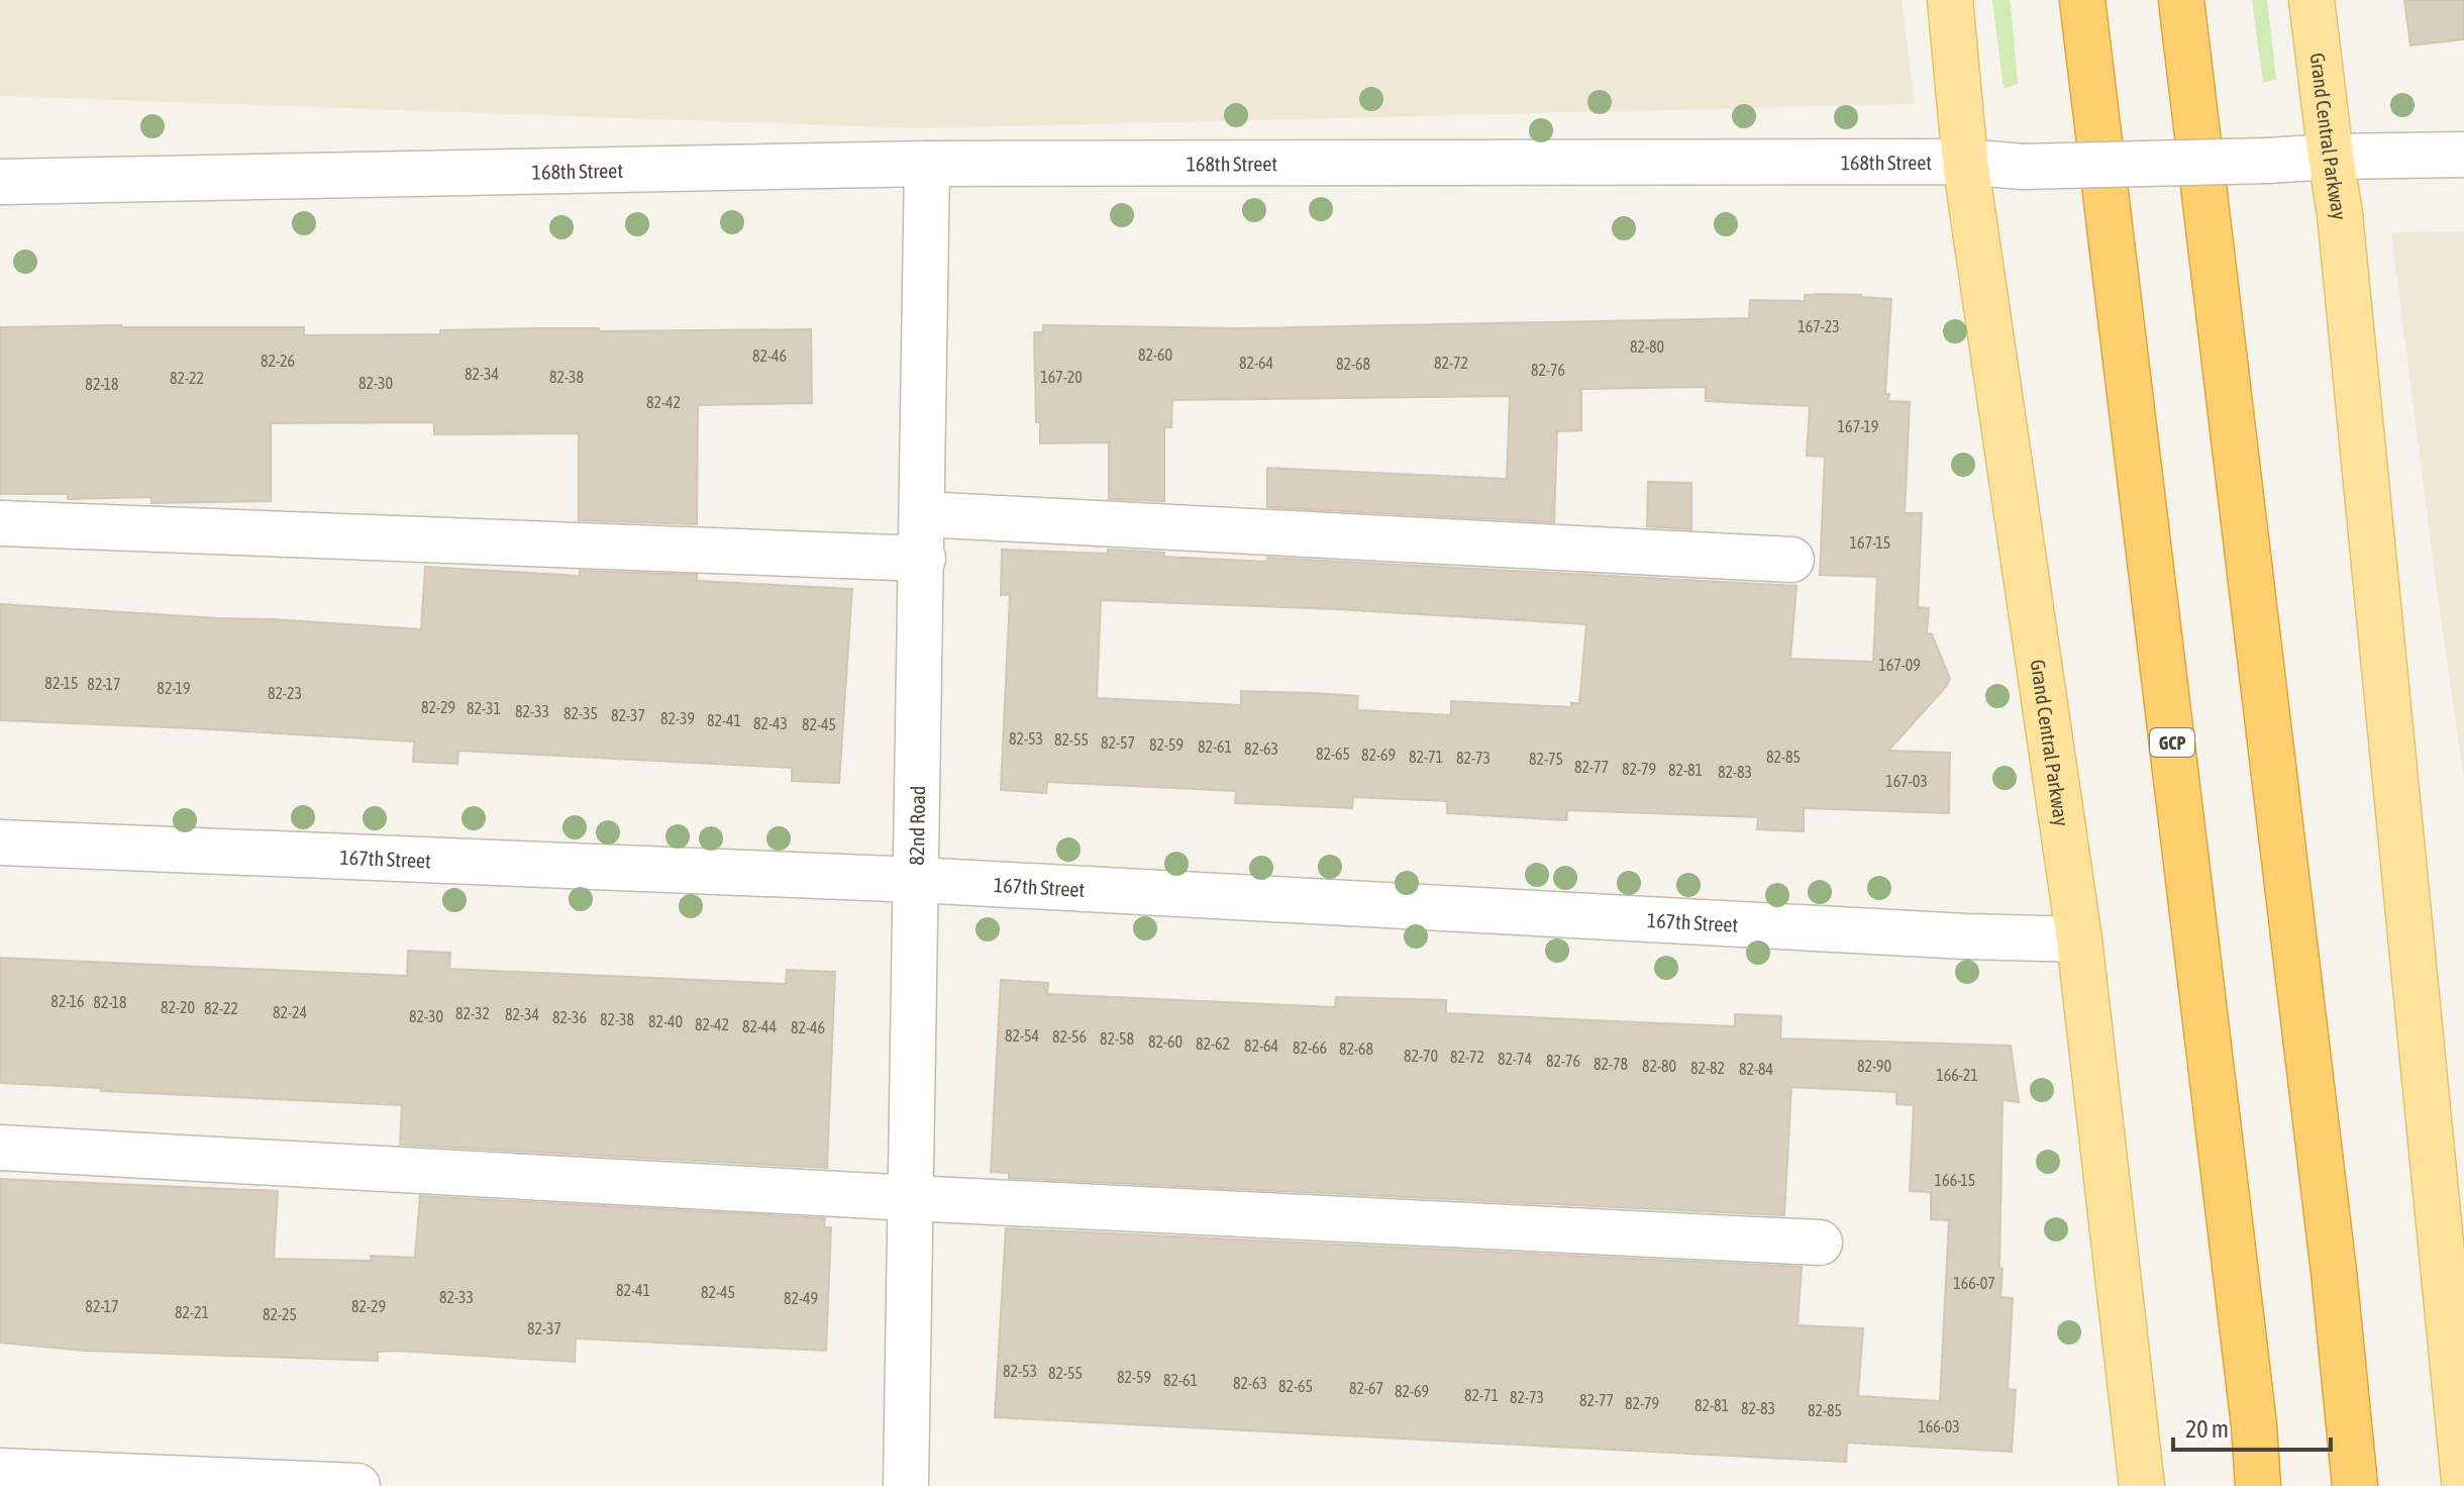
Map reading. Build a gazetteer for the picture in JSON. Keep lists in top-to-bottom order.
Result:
{
  "streets": {
    "highway": ["GCP"],
    "main road": ["Grand Central Parkway"],
    "street": ["168th Street", "82nd Road", "167th Street"]
  },
  "crossings": [
    ["Grand Central Parkway", "168th Street"],
    ["Grand Central Parkway", "167th Street"],
    ["168th Street", "82nd Road"],
    ["82nd Road", "167th Street"]
  ],
  "house_numbers": [
    "167-23",
    "82-80",
    "82-60",
    "82-46",
    "82-26",
    "82-64",
    "82-72",
    "82-68",
    "82-76",
    "82-34",
    "82-38",
    "167-20",
    "82-22",
    "82-30",
    "82-18",
    "82-42",
    "167-19",
    "167-15",
    "167-09",
    "82-15",
    "82-17",
    "82-19",
    "82-23",
    "82-29",
    "82-31",
    "82-33",
    "82-35",
    "82-37",
    "82-39",
    "82-41",
    "82-43",
    "82-45",
    "82-53",
    "82-55",
    "82-57",
    "82-59",
    "82-61",
    "82-63",
    "82-65",
    "82-69",
    "82-71",
    "82-85",
    "82-73",
    "82-75",
    "82-77",
    "82-79",
    "82-81",
    "82-83",
    "167-03",
    "82-16",
    "82-18",
    "82-20",
    "82-22",
    "82-24",
    "82-32",
    "82-34",
    "82-30",
    "82-36",
    "82-38",
    "82-40",
    "82-42",
    "82-44",
    "82-46",
    "82-54",
    "82-56",
    "82-58",
    "82-60",
    "82-62",
    "82-64",
    "82-66",
    "82-68",
    "82-70",
    "82-72",
    "82-74",
    "82-76",
    "82-78",
    "82-80",
    "82-90",
    "82-82",
    "82-84",
    "166-21",
    "166-15",
    "166-07",
    "82-41",
    "82-45",
    "82-33",
    "82-49",
    "82-17",
    "82-29",
    "82-21",
    "82-25",
    "82-37",
    "82-53",
    "82-55",
    "82-59",
    "82-61",
    "82-63",
    "82-65",
    "82-67",
    "82-69",
    "82-71",
    "82-73",
    "82-77",
    "82-79",
    "82-81",
    "82-83",
    "82-85",
    "166-03"
  ],
  "scale_bar": "20 m"
}
